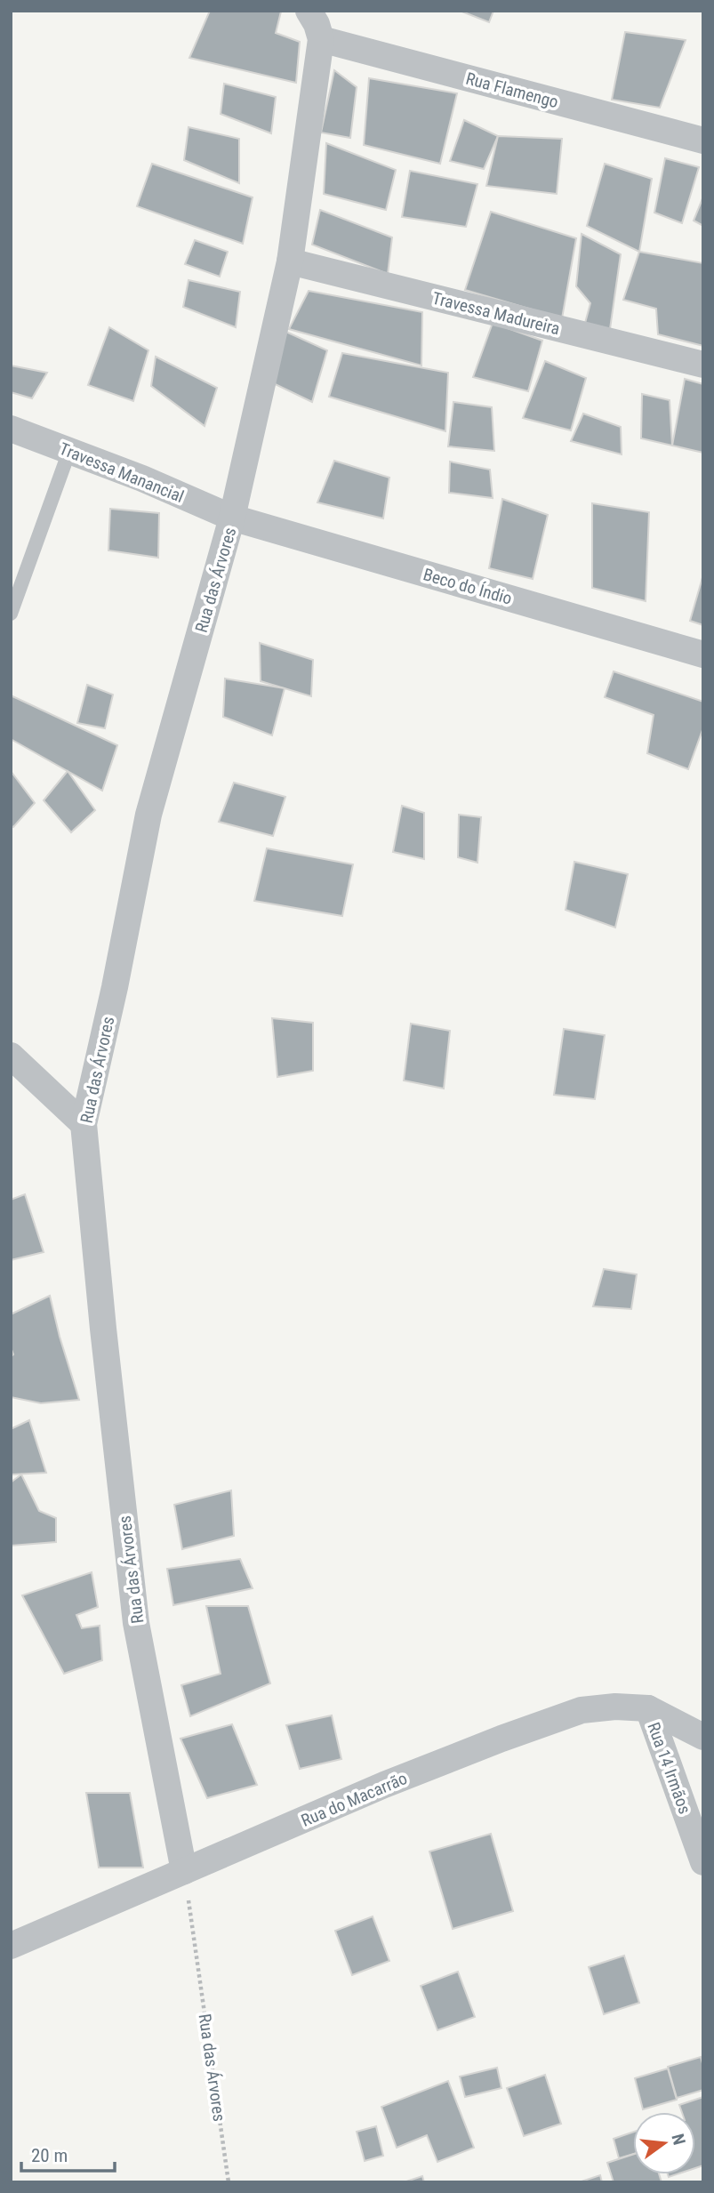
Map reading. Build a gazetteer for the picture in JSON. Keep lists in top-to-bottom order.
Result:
{
  "streets": {
    "street": [
      "Rua Flamengo",
      "Travessa Madureira",
      "Travessa Manancial",
      "Rua das Árvores",
      "Beco do Índio",
      "Rua 14 Irmãos",
      "Rua do Macarrão"
    ]
  },
  "crossings": [
    ["Rua Flamengo", "Rua das Árvores"],
    ["Travessa Madureira", "Rua das Árvores"],
    ["Travessa Manancial", "Rua das Árvores"],
    ["Travessa Manancial", "Beco do Índio"],
    ["Rua das Árvores", "Beco do Índio"],
    ["Rua das Árvores", "Rua do Macarrão"],
    ["Rua 14 Irmãos", "Rua do Macarrão"]
  ],
  "scale_bar": "20 m",
  "north": "right"
}
